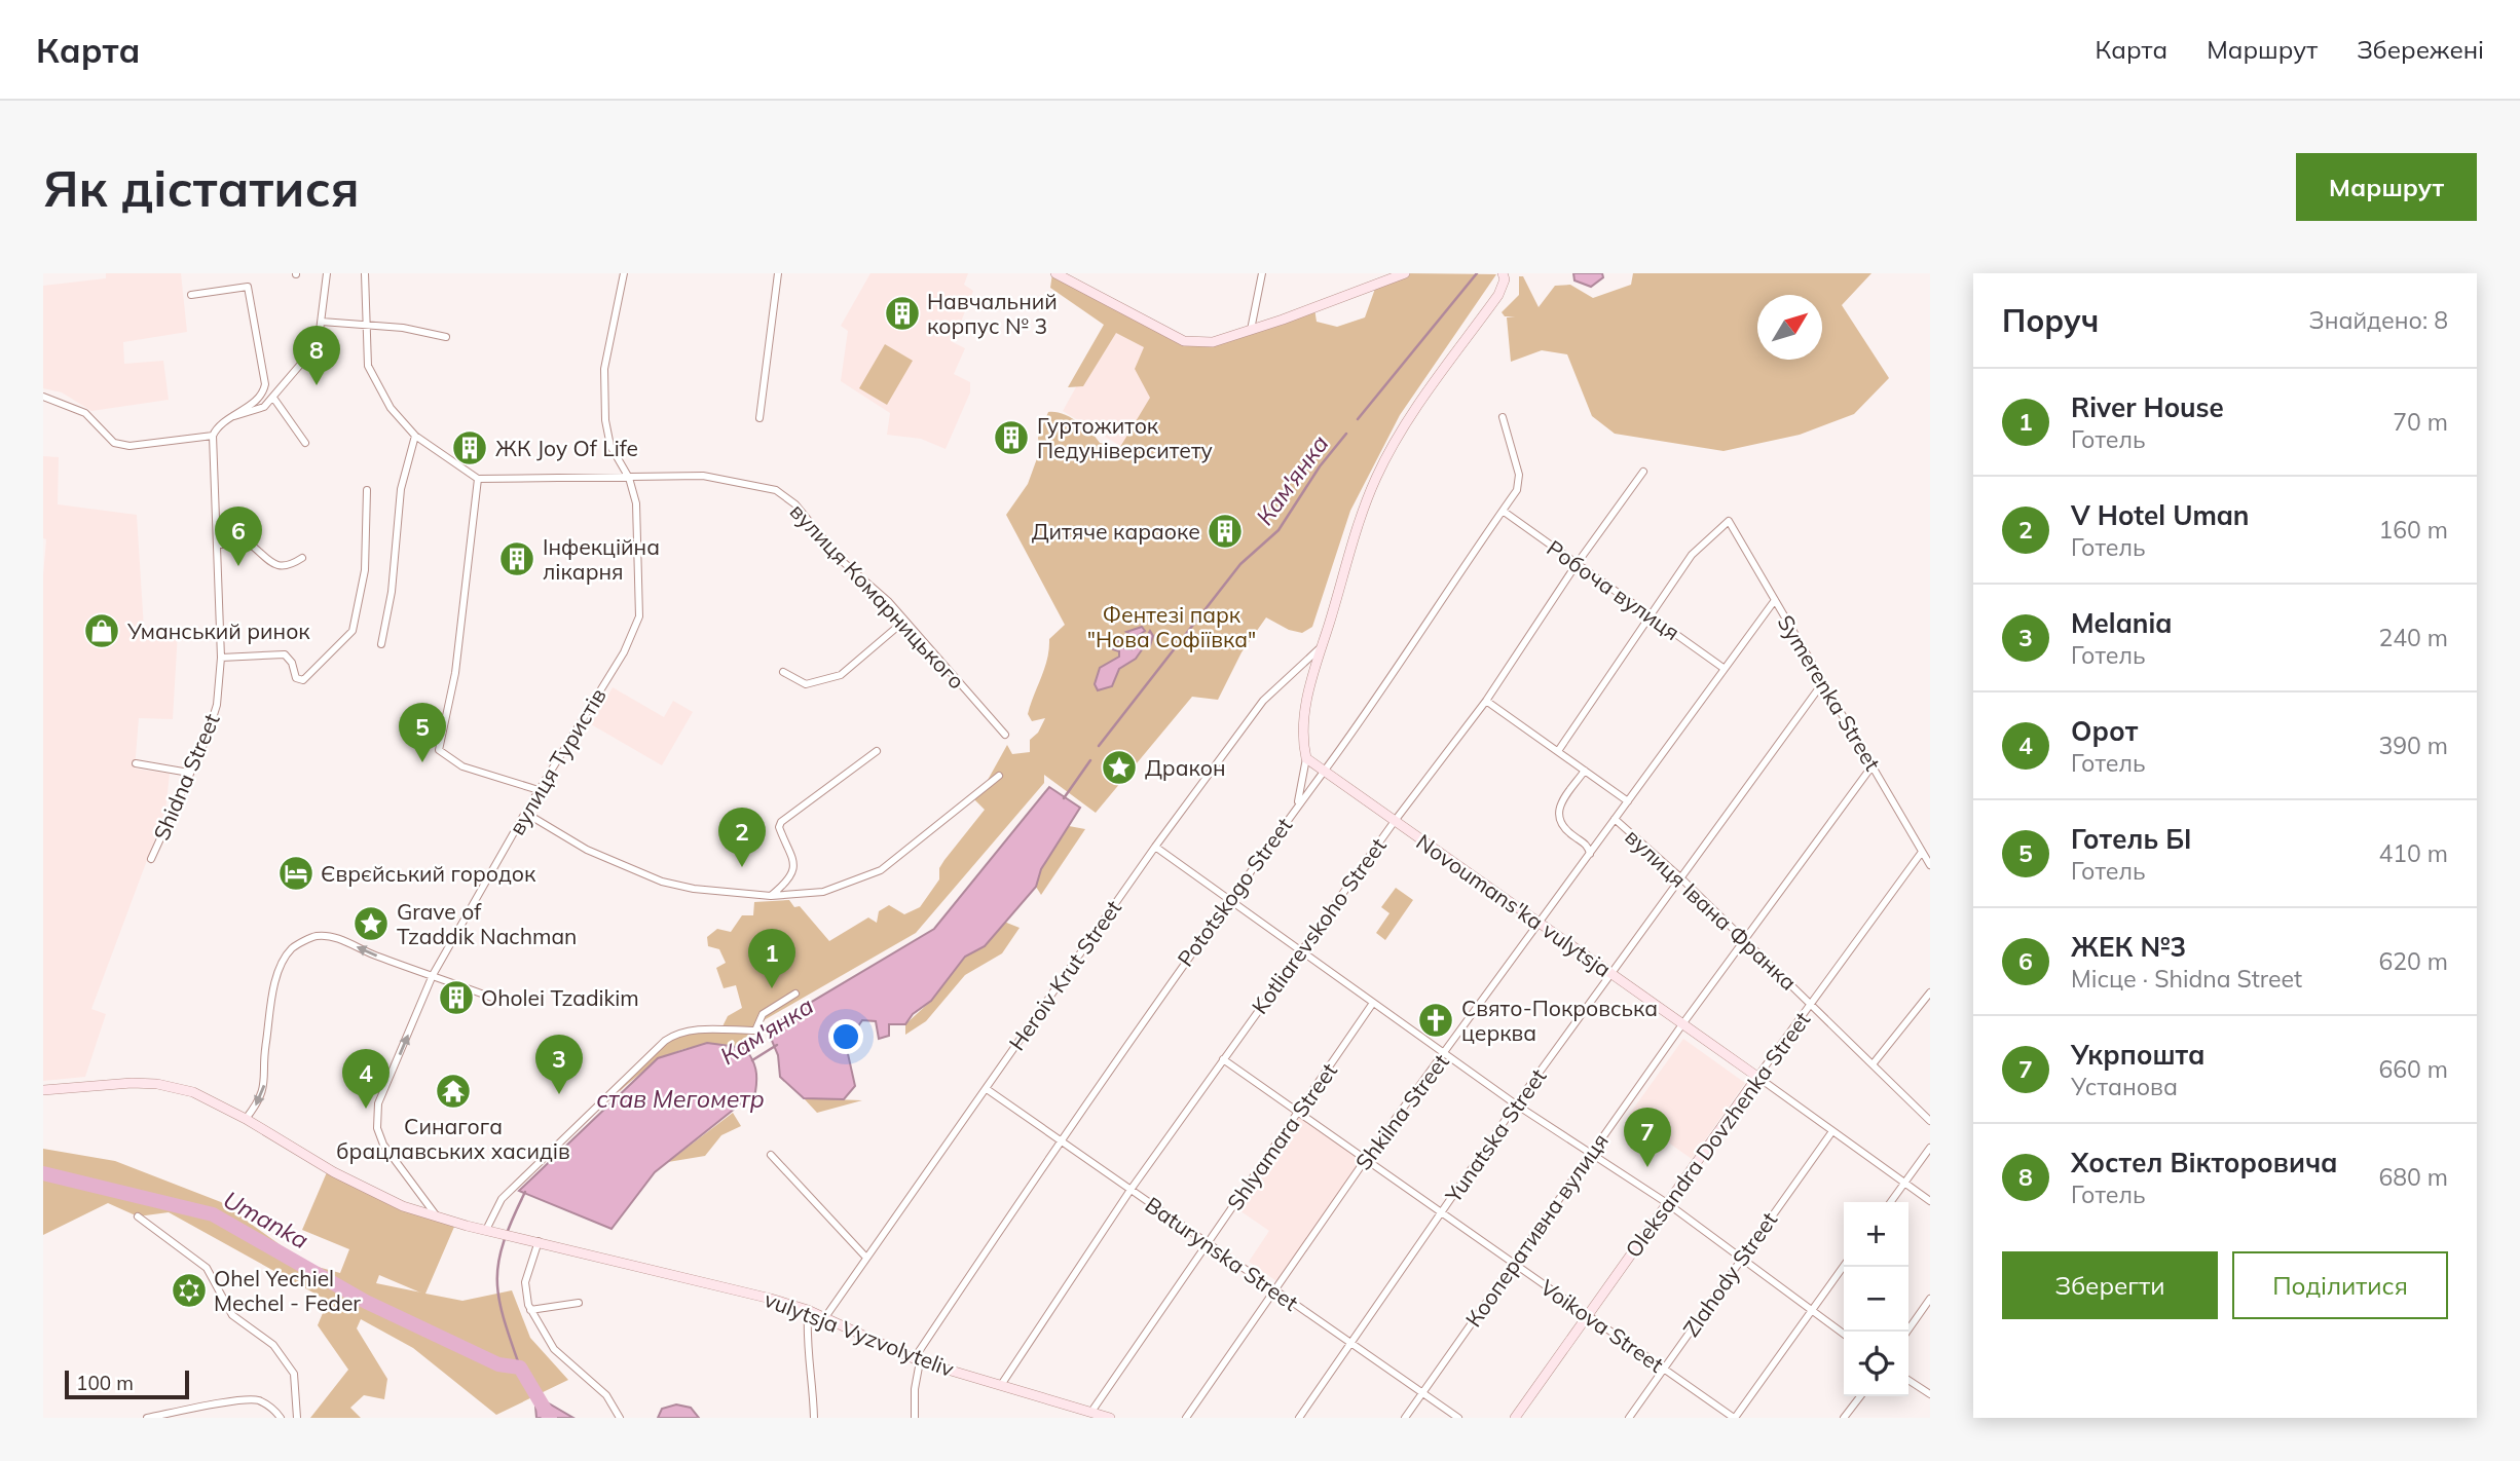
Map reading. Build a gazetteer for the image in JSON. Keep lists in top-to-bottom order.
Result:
{
  "streets": {
    "street": [
      "Робоча вулиця",
      "вулиця Комарницького",
      "Symerenka Street",
      "вулиця Туристів",
      "Shidna Street",
      "Pototskogo Street",
      "Novoumans'ka vulytsja",
      "вулиця Івана Франка",
      "Kotliarevskoho Street",
      "Heroiv Krut Street",
      "Shkilna Street",
      "Oleksandra Dovzhenka Street",
      "Yunatska Street",
      "Shlyamara Street",
      "Кооперативна вулиця",
      "Baturynska Street",
      "Zlahody Street",
      "Voikova Street",
      "vulytsja Vyzvolyteliv"
    ]
  },
  "crossings": [
    ["Робоча вулиця", "Symerenka Street"],
    ["Робоча вулиця", "Pototskogo Street"],
    ["Робоча вулиця", "Kotliarevskoho Street"],
    ["Робоча вулиця", "Shkilna Street"],
    ["вулиця Комарницького", "вулиця Туристів"],
    ["Symerenka Street", "Shkilna Street"],
    ["Symerenka Street", "Oleksandra Dovzhenka Street"],
    ["Symerenka Street", "Yunatska Street"],
    ["Symerenka Street", "Кооперативна вулиця"],
    ["вулиця Туристів", "vulytsja Vyzvolyteliv"],
    ["Pototskogo Street", "Novoumans'ka vulytsja"],
    ["Pototskogo Street", "Baturynska Street"],
    ["Pototskogo Street", "vulytsja Vyzvolyteliv"],
    ["Novoumans'ka vulytsja", "Kotliarevskoho Street"],
    ["Novoumans'ka vulytsja", "Shkilna Street"],
    ["Novoumans'ka vulytsja", "Oleksandra Dovzhenka Street"],
    ["Novoumans'ka vulytsja", "Yunatska Street"],
    ["Novoumans'ka vulytsja", "Кооперативна вулиця"],
    ["вулиця Івана Франка", "Kotliarevskoho Street"],
    ["вулиця Івана Франка", "Shkilna Street"],
    ["вулиця Івана Франка", "Oleksandra Dovzhenka Street"],
    ["вулиця Івана Франка", "Yunatska Street"],
    ["вулиця Івана Франка", "Кооперативна вулиця"],
    ["Kotliarevskoho Street", "Baturynska Street"],
    ["Kotliarevskoho Street", "Voikova Street"],
    ["Kotliarevskoho Street", "vulytsja Vyzvolyteliv"],
    ["Heroiv Krut Street", "Baturynska Street"],
    ["Heroiv Krut Street", "vulytsja Vyzvolyteliv"],
    ["Shkilna Street", "Baturynska Street"],
    ["Shkilna Street", "Voikova Street"],
    ["Oleksandra Dovzhenka Street", "Voikova Street"],
    ["Yunatska Street", "Baturynska Street"],
    ["Yunatska Street", "Voikova Street"],
    ["Shlyamara Street", "Baturynska Street"],
    ["Shlyamara Street", "Voikova Street"],
    ["Shlyamara Street", "vulytsja Vyzvolyteliv"],
    ["Кооперативна вулиця", "Baturynska Street"],
    ["Кооперативна вулиця", "Voikova Street"],
    ["Zlahody Street", "Voikova Street"]
  ],
  "water": ["Кам'янка", "став Мегометр", "Umanka"],
  "parks": ["Фентезі парк \"Нова Софіївка\""],
  "places": {
    "building": [
      "Навчальний корпус № 3",
      "Гуртожиток Педуніверситету",
      "ЖК Joy Of Life",
      "Дитяче караоке",
      "Інфекційна лікарня",
      "Oholei Tzadikim"
    ],
    "shop": ["Уманський ринок"],
    "place": ["Дракон", "Grave of Tzaddik Nachman"],
    "hotel": ["Єврєйський городок"],
    "church": ["Свято-Покровська церква"],
    "temple": ["Синагога брацлавських хасидів"],
    "synagogue": ["Ohel Yechiel Mechel - Feder"]
  },
  "scale_bar": "100 m",
  "north": "top right",
  "page": {
    "header": "Карта",
    "nav": ["Карта", "Маршрут", "Збережені"],
    "buttons": [
      "Маршрут",
      ["Зберегти", "Поділитися"]
    ],
    "title": "Як дістатися",
    "heading": ["Поруч", "Знайдено: 8"],
    "pins": [
      "8",
      "6",
      "5",
      "2",
      "1",
      "3",
      "4",
      "7"
    ],
    "list": [
      {
        "mark": "1",
        "name": "River House",
        "note": "Готель",
        "value": "70 m"
      },
      {
        "mark": "2",
        "name": "V Hotel Uman",
        "note": "Готель",
        "value": "160 m"
      },
      {
        "mark": "3",
        "name": "Melania",
        "note": "Готель",
        "value": "240 m"
      },
      {
        "mark": "4",
        "name": "Орот",
        "note": "Готель",
        "value": "390 m"
      },
      {
        "mark": "5",
        "name": "Готель БІ",
        "note": "Готель",
        "value": "410 m"
      },
      {
        "mark": "6",
        "name": "ЖЕК №3",
        "note": "Місце · Shidna Street",
        "value": "620 m"
      },
      {
        "mark": "7",
        "name": "Укрпошта",
        "note": "Установа",
        "value": "660 m"
      },
      {
        "mark": "8",
        "name": "Хостел Вікторовича",
        "note": "Готель",
        "value": "680 m"
      }
    ],
    "map_buttons": ["+", "−"],
    "scale": "100 m"
  }
}
